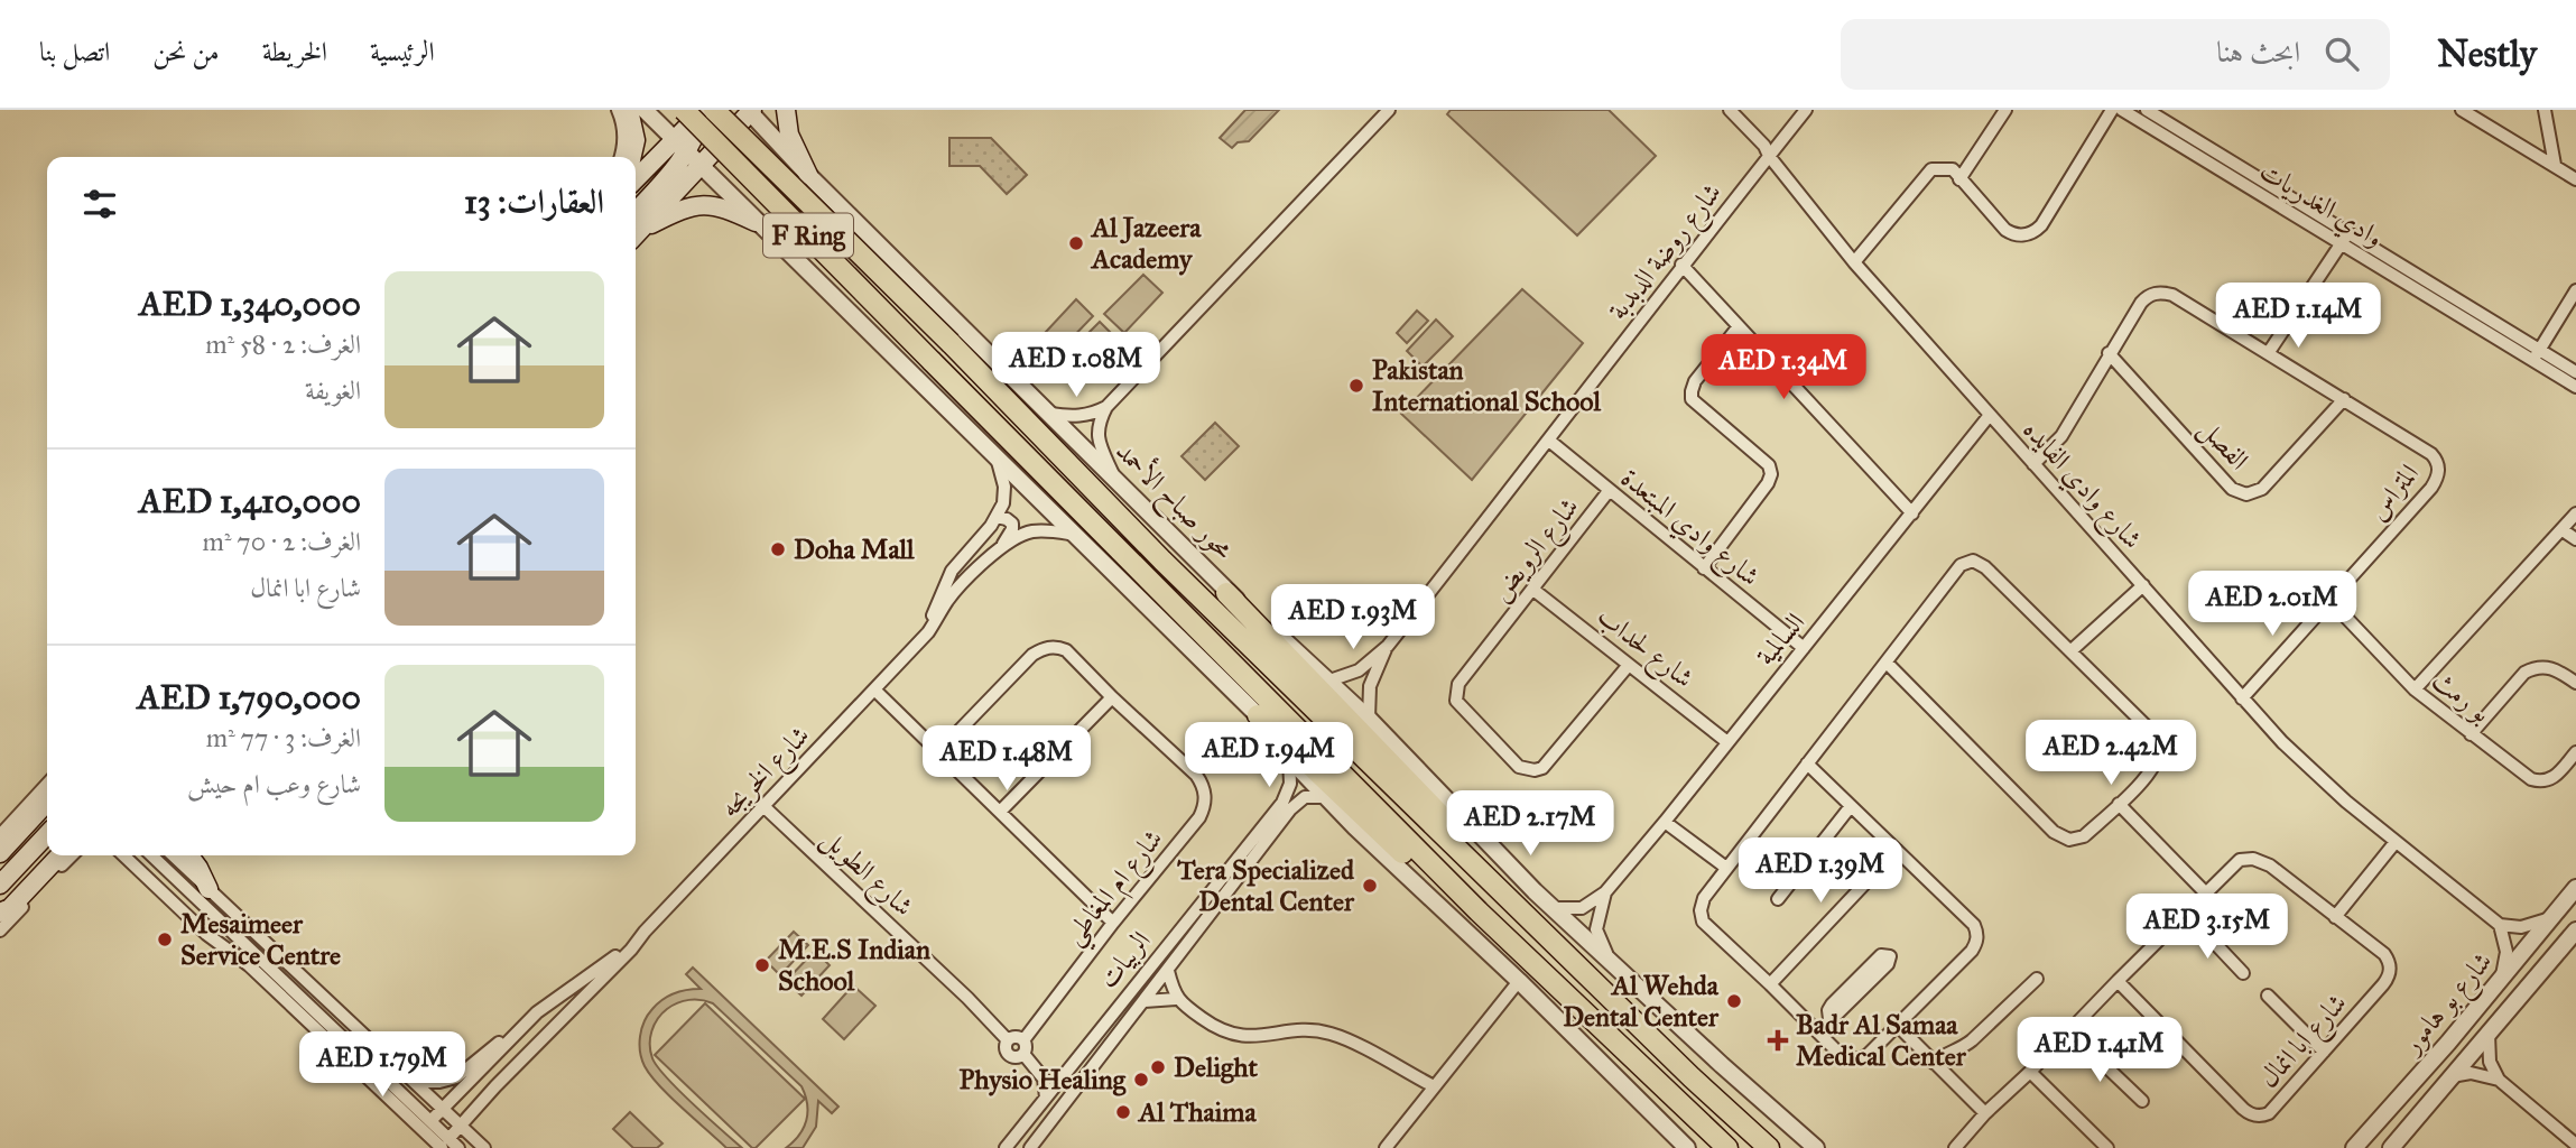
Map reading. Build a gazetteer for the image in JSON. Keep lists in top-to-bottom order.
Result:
{
  "streets": {
    "highway": ["F Ring", "محور صباح الأحمد"],
    "street": [
      "وادي الغدريات",
      "شارع روضة الدبدبة",
      "الفصل",
      "شارع وادي الفايده",
      "المتراس",
      "شارع وادي المبتعدة",
      "شارع الرويض",
      "السالمية",
      "شارع لحداب",
      "بو رمث",
      "شارع الخريجه",
      "شارع الطويل",
      "شارع ام المغاطي",
      "الربيات",
      "شارع بو هامور",
      "شارع ابا انمال"
    ]
  },
  "crossings": [
    ["شارع روضة الدبدبة", "شارع وادي الفايده"],
    ["شارع روضة الدبدبة", "محور صباح الأحمد"],
    ["شارع روضة الدبدبة", "شارع وادي المبتعدة"],
    ["الفصل", "المتراس"],
    ["شارع وادي الفايده", "المتراس"],
    ["شارع وادي الفايده", "السالمية"],
    ["المتراس", "بو رمث"],
    ["محور صباح الأحمد", "السالمية"],
    ["شارع وادي المبتعدة", "شارع الرويض"],
    ["شارع وادي المبتعدة", "السالمية"],
    ["شارع الرويض", "شارع لحداب"],
    ["السالمية", "شارع لحداب"],
    ["شارع الخريجه", "شارع الطويل"],
    ["شارع الطويل", "شارع ام المغاطي"]
  ],
  "places": {
    "other": [
      "Al Jazeera Academy",
      "Pakistan International School",
      "Doha Mall",
      "Tera Specialized Dental Center",
      "Mesaimeer Service Centre",
      "M.E.S Indian School",
      "Al Wehda Dental Center",
      "Delight",
      "Physio Healing",
      "Al Thaima"
    ],
    "health": ["Badr Al Samaa Medical Center"]
  },
  "page": {
    "header": "Nestly",
    "search": "ابحث هنا",
    "nav": [
      "الرئيسية",
      "الخريطة",
      "من نحن",
      "اتصل بنا"
    ],
    "heading": "العقارات: 13",
    "list": [
      {
        "name": "AED 1,340,000",
        "note": "الغرف: 2 · 58 m² · الغويفة"
      },
      {
        "name": "AED 1,410,000",
        "note": "الغرف: 2 · 70 m² · شارع ابا انمال"
      },
      {
        "name": "AED 1,790,000",
        "note": "الغرف: 3 · 77 m² · شارع وعب ام حيش"
      }
    ],
    "price": [
      "AED 1.14M",
      "AED 1.08M",
      "AED 1.34M",
      "AED 2.01M",
      "AED 1.93M",
      "AED 2.42M",
      "AED 1.94M",
      "AED 1.48M",
      "AED 2.17M",
      "AED 1.39M",
      "AED 3.15M",
      "AED 1.41M",
      "AED 1.79M"
    ]
  }
}
